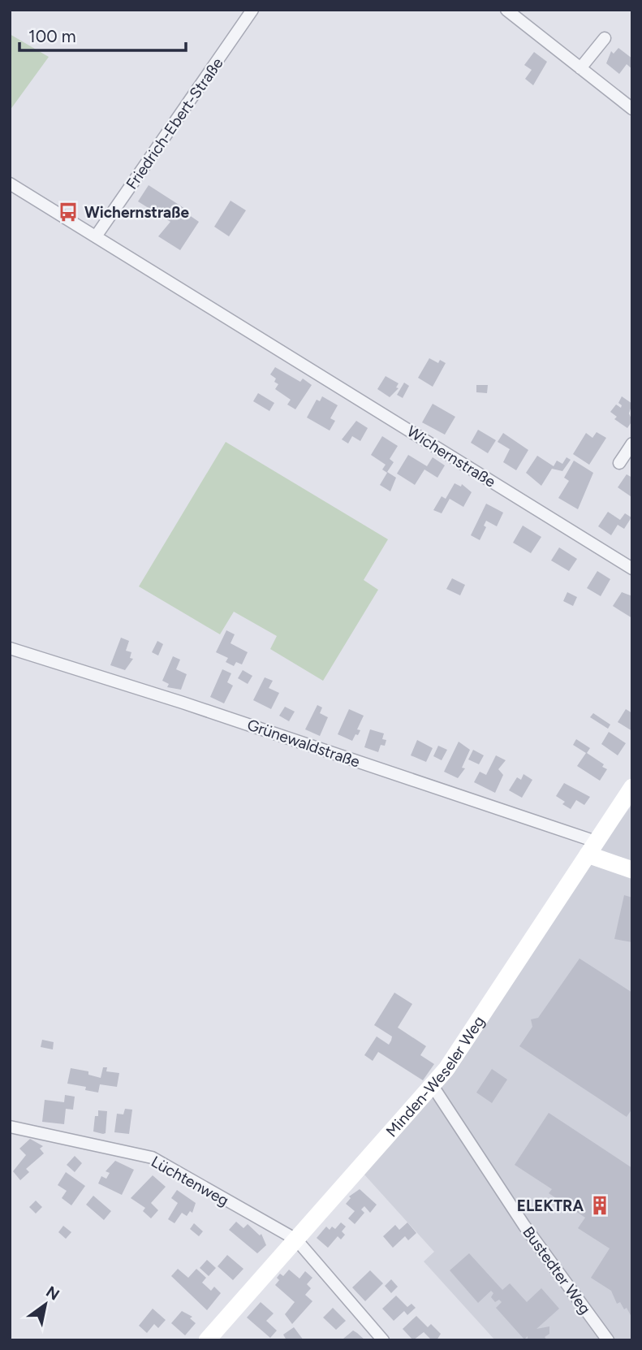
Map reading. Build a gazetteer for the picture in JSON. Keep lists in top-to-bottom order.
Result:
{
  "streets": {
    "street": [
      "Friedrich-Ebert-Straße",
      "Wichernstraße",
      "Grünewaldstraße",
      "Minden-Weseler Weg",
      "Lüchtenweg",
      "Bustedter Weg"
    ]
  },
  "crossings": [
    ["Friedrich-Ebert-Straße", "Wichernstraße"],
    ["Grünewaldstraße", "Minden-Weseler Weg"],
    ["Minden-Weseler Weg", "Lüchtenweg"],
    ["Minden-Weseler Weg", "Bustedter Weg"]
  ],
  "places": {
    "bus stop": ["Wichernstraße"],
    "building": ["ELEKTRA"]
  },
  "scale_bar": "100 m",
  "north": "top right"
}
